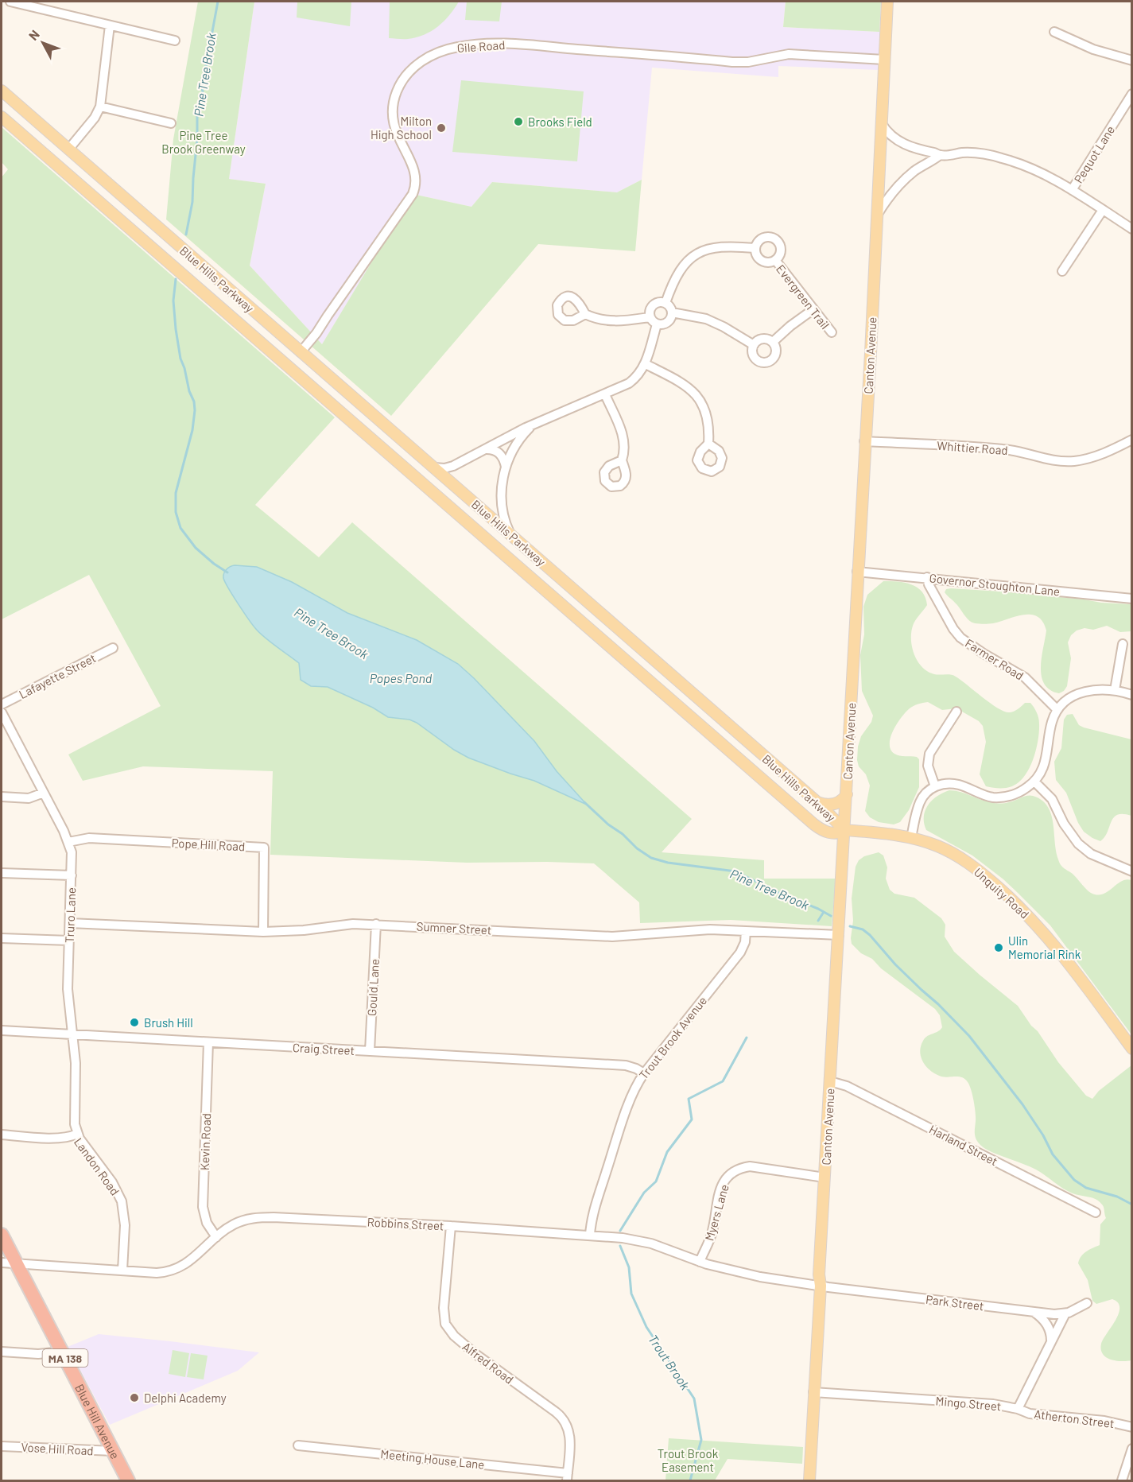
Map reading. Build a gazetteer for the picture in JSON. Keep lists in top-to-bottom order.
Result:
{
  "streets": {
    "highway": ["MA 138", "Blue Hill Avenue"],
    "main road": ["Blue Hills Parkway", "Canton Avenue", "Unquity Road"],
    "street": [
      "Gile Road",
      "Pequot Lane",
      "Evergreen Trail",
      "Whittier Road",
      "Governor Stoughton Lane",
      "Farmer Road",
      "Lafayette Street",
      "Pope Hill Road",
      "Truro Lane",
      "Sumner Street",
      "Gould Lane",
      "Trout Brook Avenue",
      "Craig Street",
      "Kevin Road",
      "Harland Street",
      "Landon Road",
      "Myers Lane",
      "Robbins Street",
      "Park Street",
      "Alfred Road",
      "Mingo Street",
      "Atherton Street",
      "Vose Hill Road",
      "Meeting House Lane"
    ]
  },
  "crossings": [
    ["Gile Road", "Blue Hills Parkway"],
    ["Gile Road", "Canton Avenue"],
    ["Blue Hills Parkway", "Canton Avenue"],
    ["Blue Hills Parkway", "Unquity Road"],
    ["Canton Avenue", "Whittier Road"],
    ["Canton Avenue", "Governor Stoughton Lane"],
    ["Canton Avenue", "Unquity Road"],
    ["Canton Avenue", "Sumner Street"],
    ["Canton Avenue", "Harland Street"],
    ["Canton Avenue", "Myers Lane"],
    ["Canton Avenue", "Robbins Street"],
    ["Canton Avenue", "Park Street"],
    ["Canton Avenue", "Mingo Street"],
    ["Governor Stoughton Lane", "Farmer Road"],
    ["Pope Hill Road", "Truro Lane"],
    ["Pope Hill Road", "Sumner Street"],
    ["Truro Lane", "Sumner Street"],
    ["Truro Lane", "Craig Street"],
    ["Truro Lane", "Landon Road"],
    ["Sumner Street", "Gould Lane"],
    ["Sumner Street", "Trout Brook Avenue"],
    ["Gould Lane", "Craig Street"],
    ["Trout Brook Avenue", "Craig Street"],
    ["Trout Brook Avenue", "Robbins Street"],
    ["Craig Street", "Kevin Road"],
    ["Kevin Road", "Robbins Street"],
    ["Landon Road", "Robbins Street"],
    ["Myers Lane", "Robbins Street"],
    ["Robbins Street", "Park Street"],
    ["Robbins Street", "Alfred Road"],
    ["Robbins Street", "Blue Hill Avenue"],
    ["Park Street", "Mingo Street"],
    ["Alfred Road", "Meeting House Lane"],
    ["Mingo Street", "Atherton Street"],
    ["Blue Hill Avenue", "Vose Hill Road"]
  ],
  "water": ["Pine Tree Brook", "Popes Pond", "Trout Brook"],
  "parks": ["Pine Tree Brook Greenway", "Trout Brook Easement"],
  "places": [
    "Brooks Field",
    "Milton High School",
    "Ulin Memorial Rink",
    "Brush Hill",
    "Delphi Academy"
  ],
  "north": "top left"
}
